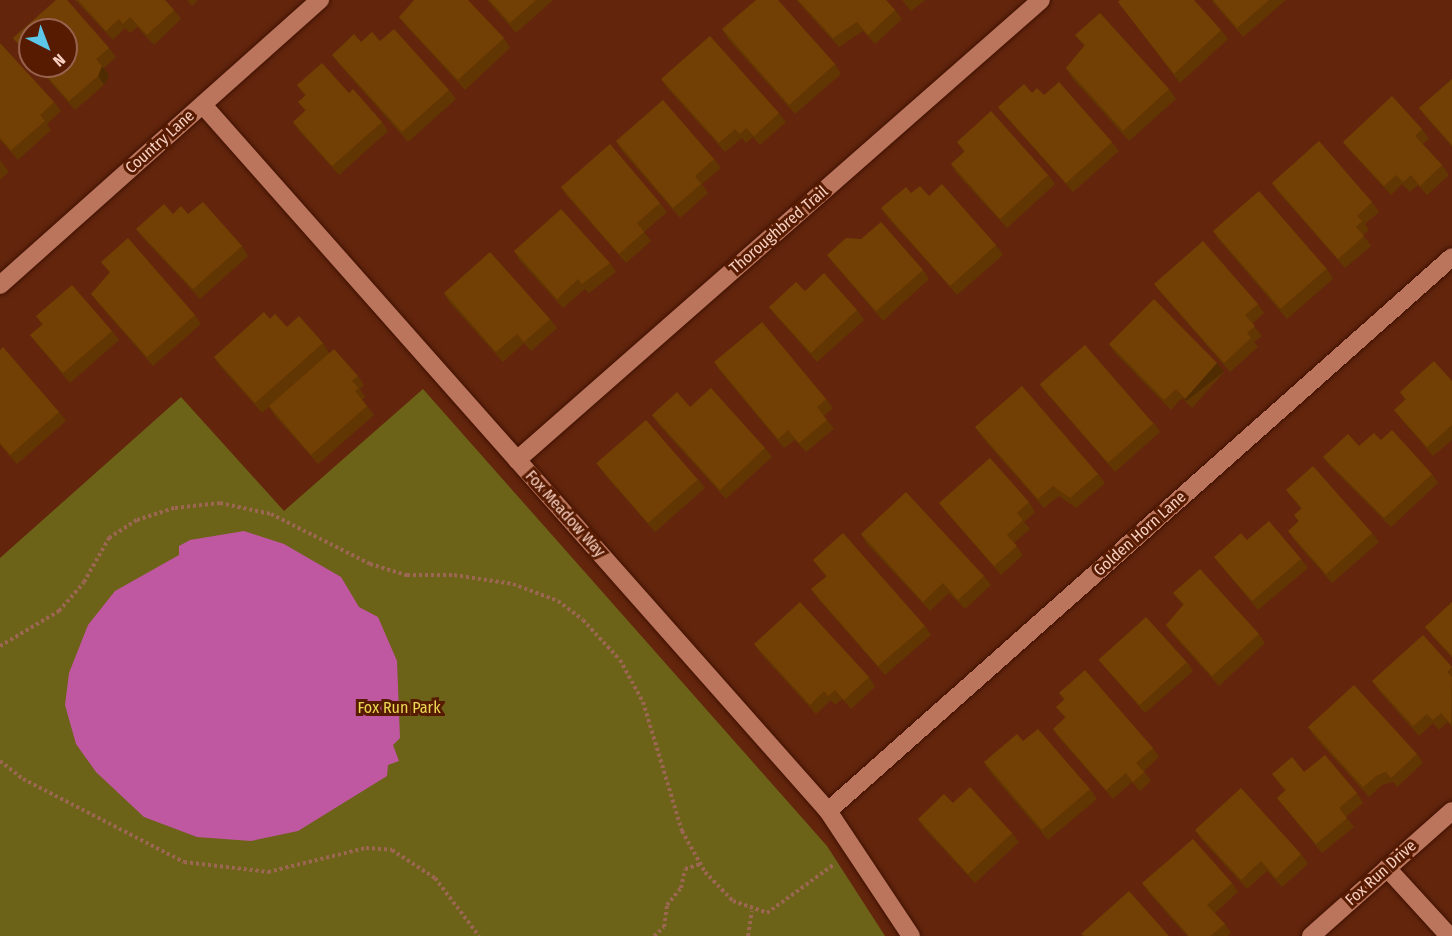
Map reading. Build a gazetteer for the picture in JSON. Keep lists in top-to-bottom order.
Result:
{
  "streets": {
    "street": [
      "Country Lane",
      "Thoroughbred Trail",
      "Fox Meadow Way",
      "Golden Horn Lane",
      "Fox Run Drive"
    ]
  },
  "crossings": [
    ["Country Lane", "Fox Meadow Way"],
    ["Thoroughbred Trail", "Fox Meadow Way"],
    ["Fox Meadow Way", "Golden Horn Lane"]
  ],
  "parks": ["Fox Run Park"],
  "north": "bottom right"
}
